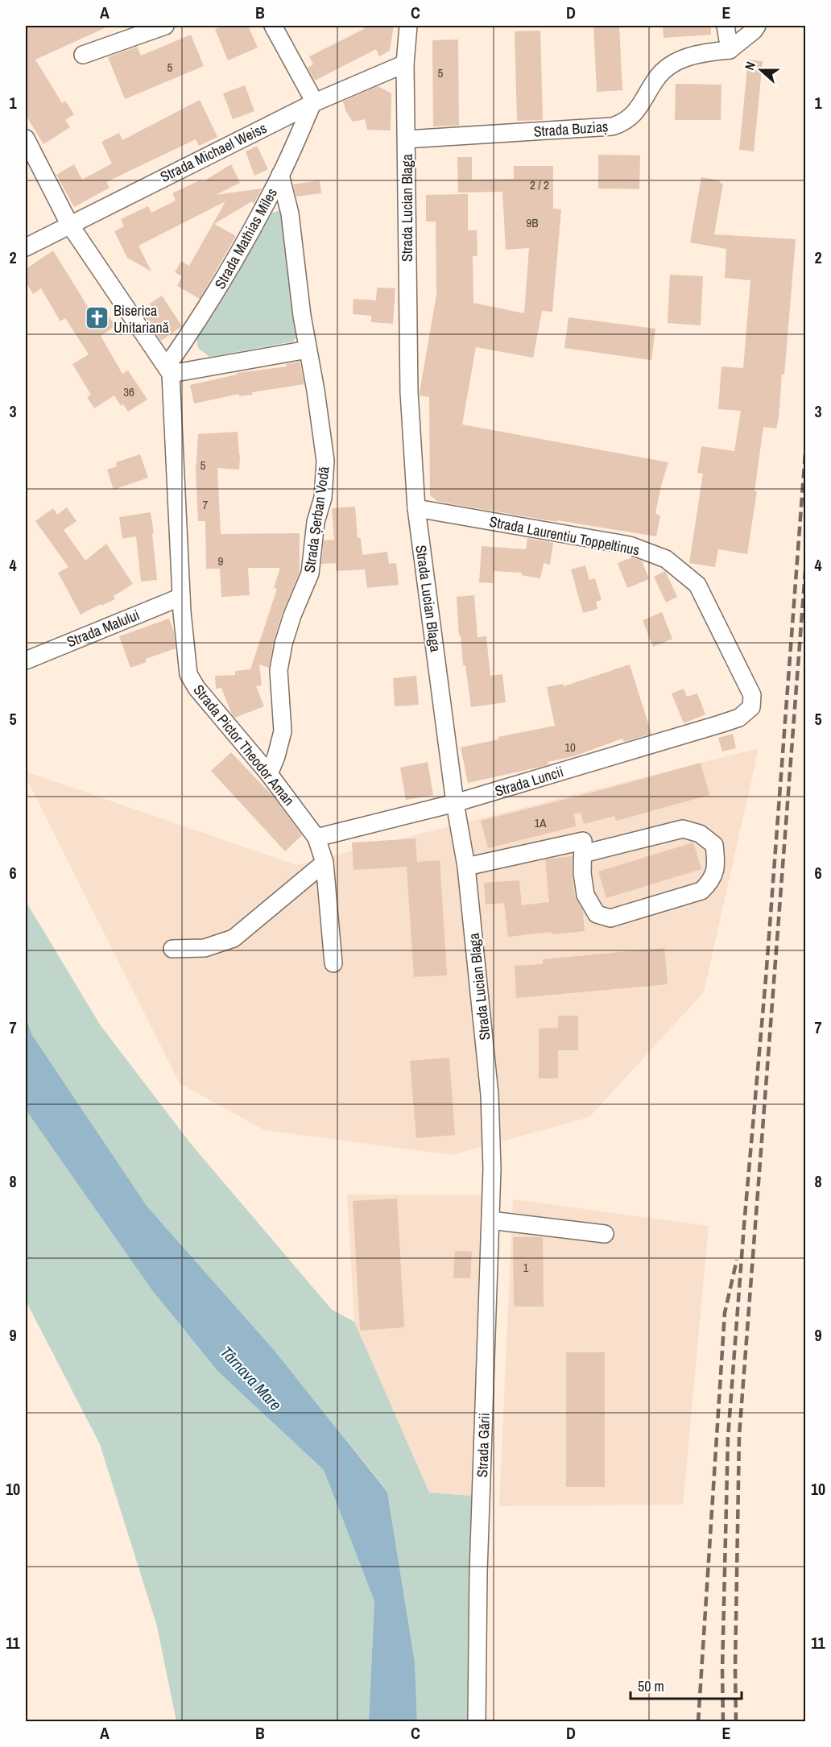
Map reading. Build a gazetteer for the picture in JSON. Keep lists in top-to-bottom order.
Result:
{
  "streets": {
    "street": [
      "Strada Buziaș",
      "Strada Michael Weiss",
      "Strada Lucian Blaga",
      "Strada Mathias Miles",
      "Strada Șerban Vodă",
      "Strada Laurentiu Toppeltinus",
      "Strada Malului",
      "Strada Pictor Theodor Aman",
      "Strada Luncii",
      "Strada Gării"
    ]
  },
  "crossings": [
    ["Strada Buziaș", "Strada Lucian Blaga"],
    ["Strada Michael Weiss", "Strada Lucian Blaga"],
    ["Strada Michael Weiss", "Strada Mathias Miles"],
    ["Strada Lucian Blaga", "Strada Laurentiu Toppeltinus"],
    ["Strada Lucian Blaga", "Strada Luncii"],
    ["Strada Lucian Blaga", "Strada Gării"],
    ["Strada Mathias Miles", "Strada Șerban Vodă"],
    ["Strada Mathias Miles", "Strada Pictor Theodor Aman"],
    ["Strada Șerban Vodă", "Strada Pictor Theodor Aman"],
    ["Strada Laurentiu Toppeltinus", "Strada Luncii"],
    ["Strada Malului", "Strada Pictor Theodor Aman"],
    ["Strada Pictor Theodor Aman", "Strada Luncii"]
  ],
  "water": ["Târnava Mare"],
  "places": {
    "church": ["Biserica Unitariană"]
  },
  "house_numbers": [
    "5",
    "5",
    "2 / 2",
    "9B",
    "36",
    "5",
    "7",
    "9",
    "10",
    "1A",
    "1"
  ],
  "scale_bar": "50 m",
  "north": "left",
  "grid": {
    "columns": [
      "A",
      "B",
      "C",
      "D",
      "E"
    ],
    "rows": [
      "1",
      "2",
      "3",
      "4",
      "5",
      "6",
      "7",
      "8",
      "9",
      "10",
      "11"
    ]
  }
}
